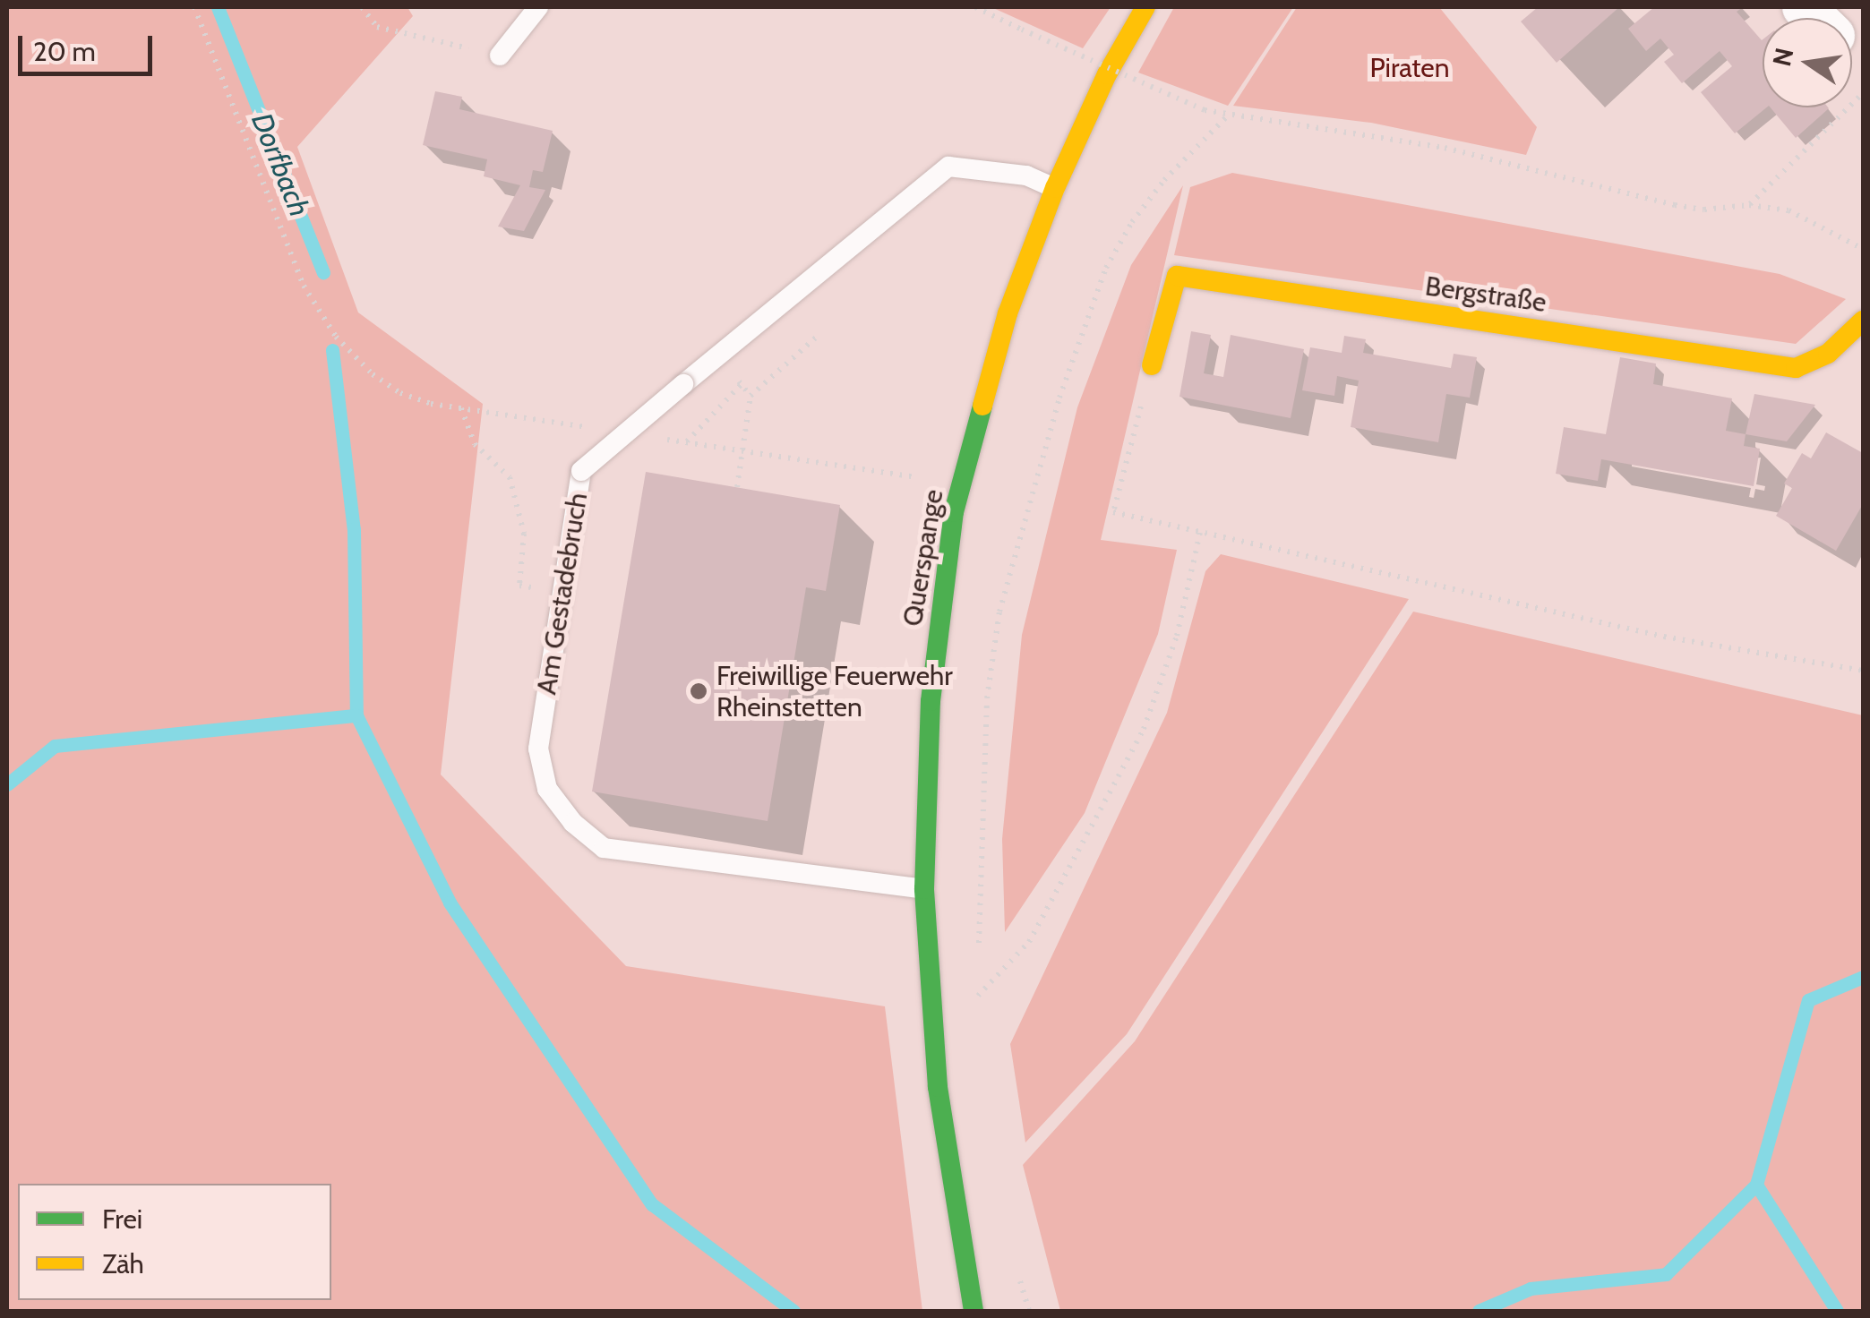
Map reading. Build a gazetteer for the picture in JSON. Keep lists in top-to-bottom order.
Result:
{
  "streets": {
    "main road": ["Bergstraße", "Querspange"],
    "lane": ["Am Gestadebruch"]
  },
  "crossings": [
    ["Querspange", "Am Gestadebruch"]
  ],
  "water": ["Dorfbach"],
  "parks": ["Piraten"],
  "places": ["Freiwillige Feuerwehr Rheinstetten"],
  "legend": ["Frei", "Zäh"],
  "scale_bar": "20 m",
  "north": "left"
}
